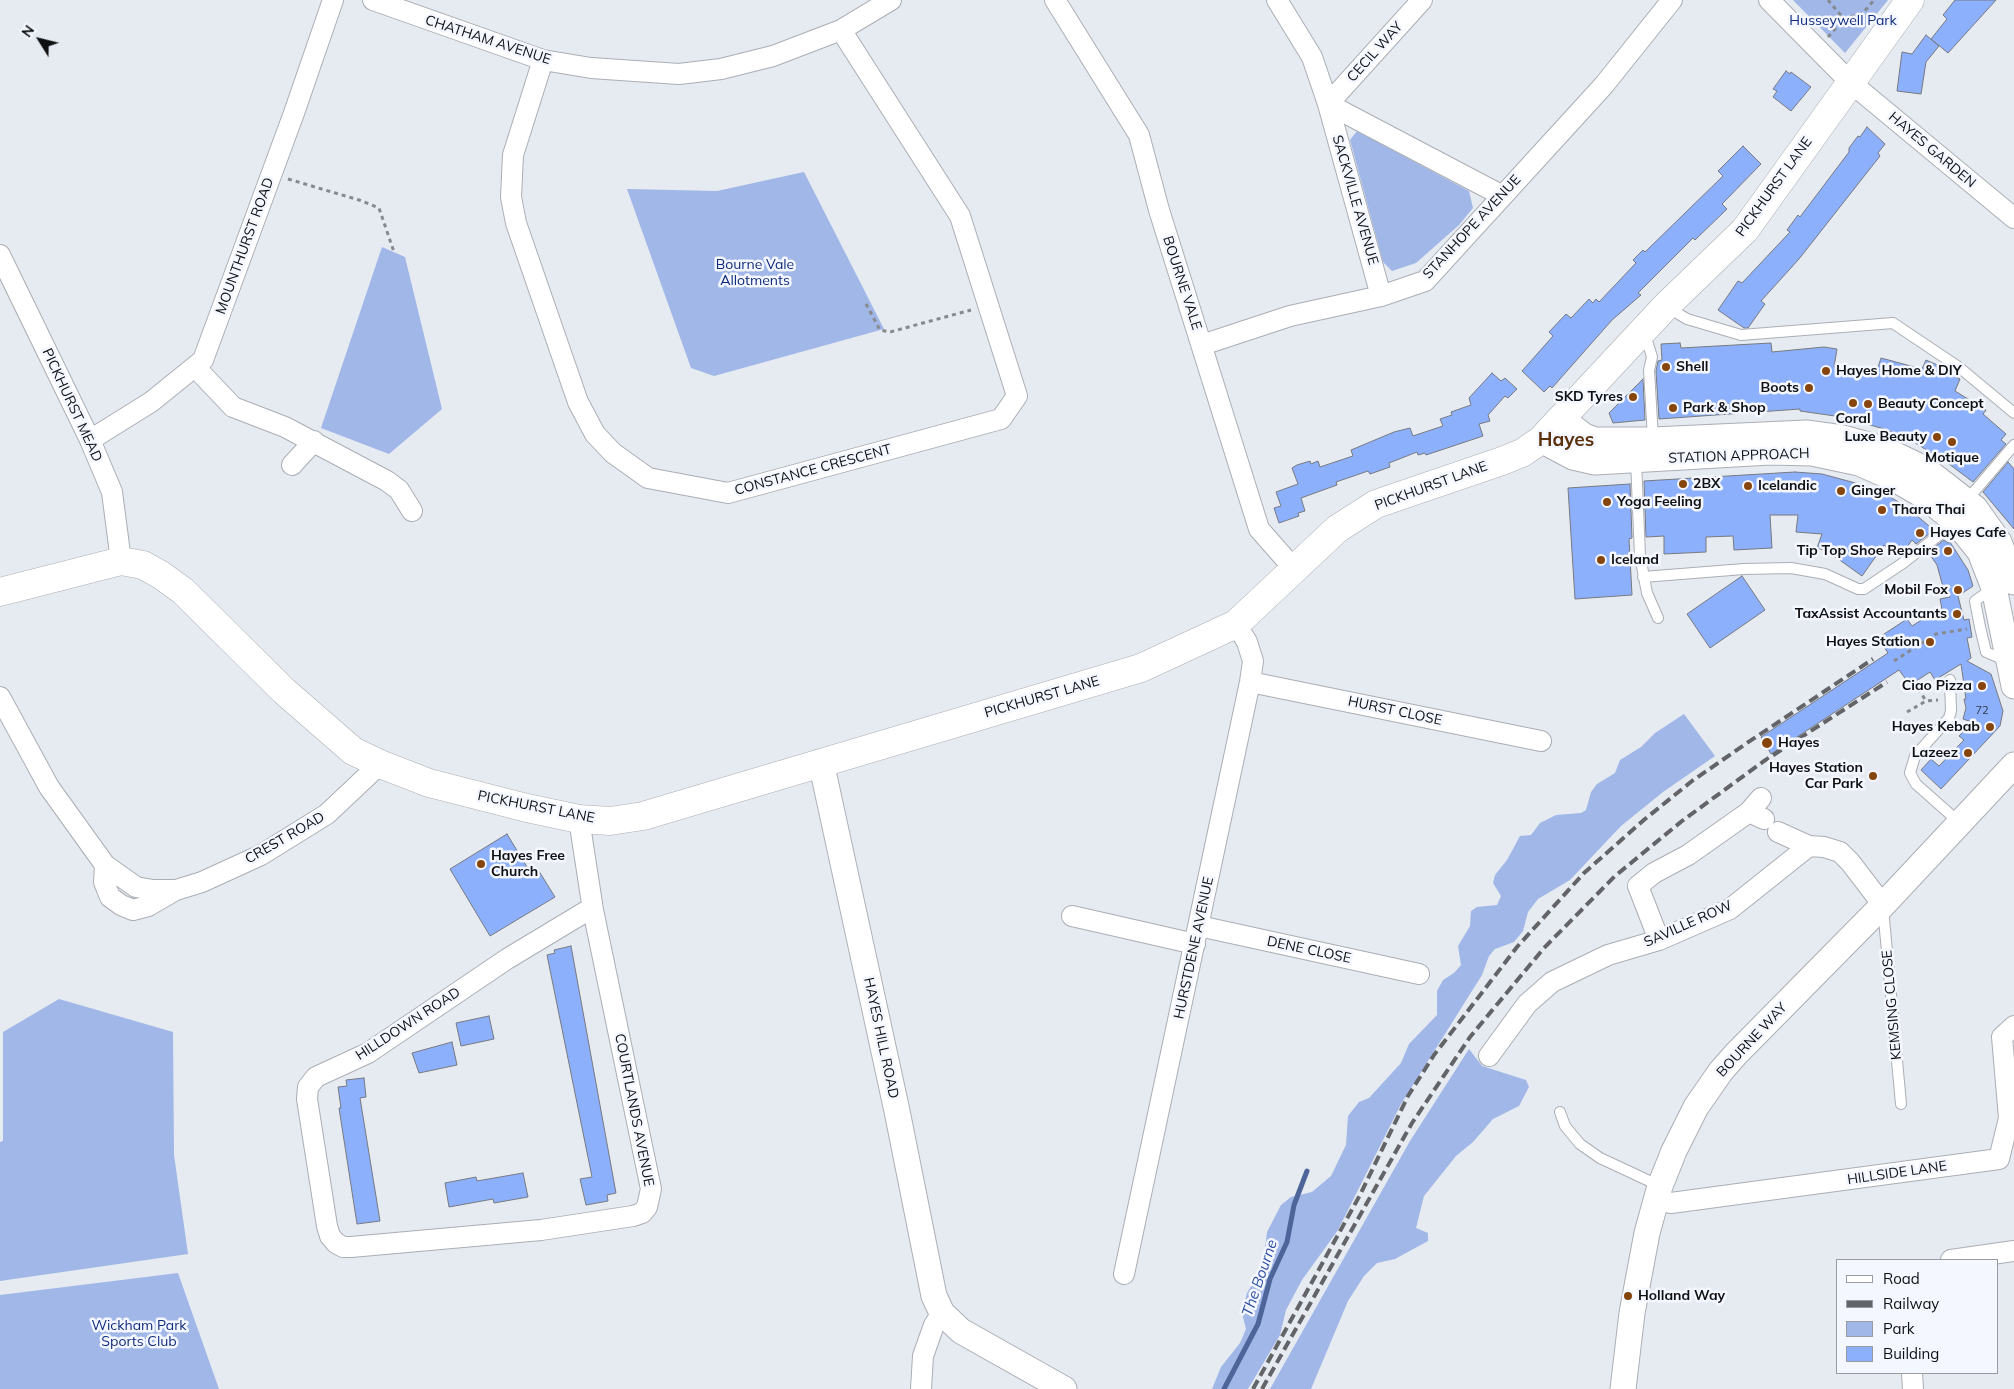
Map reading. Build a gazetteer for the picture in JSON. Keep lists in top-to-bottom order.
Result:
{
  "streets": {
    "main road": ["PICKHURST LANE"],
    "street": [
      "CHATHAM AVENUE",
      "CECIL WAY",
      "HAYES GARDEN",
      "SACKVILLE AVENUE",
      "STANHOPE AVENUE",
      "MOUNTHURST ROAD",
      "BOURNE VALE",
      "PICKHURST MEAD",
      "STATION APPROACH",
      "CONSTANCE CRESCENT",
      "HURST CLOSE",
      "CREST ROAD",
      "SAVILLE ROW",
      "HURSTDENE AVENUE",
      "DENE CLOSE",
      "HILLDOWN ROAD",
      "HAYES HILL ROAD",
      "BOURNE WAY",
      "COURTLANDS AVENUE",
      "HILLSIDE LANE"
    ],
    "lane": ["KEMSING CLOSE"]
  },
  "crossings": [
    ["CHATHAM AVENUE", "CONSTANCE CRESCENT"],
    ["CECIL WAY", "SACKVILLE AVENUE"],
    ["HAYES GARDEN", "PICKHURST LANE"],
    ["PICKHURST LANE", "BOURNE VALE"],
    ["PICKHURST LANE", "PICKHURST MEAD"],
    ["PICKHURST LANE", "STATION APPROACH"],
    ["PICKHURST LANE", "CREST ROAD"],
    ["PICKHURST LANE", "HURSTDENE AVENUE"],
    ["PICKHURST LANE", "HAYES HILL ROAD"],
    ["PICKHURST LANE", "COURTLANDS AVENUE"],
    ["SACKVILLE AVENUE", "STANHOPE AVENUE"],
    ["STANHOPE AVENUE", "BOURNE VALE"],
    ["MOUNTHURST ROAD", "PICKHURST MEAD"],
    ["HURST CLOSE", "HURSTDENE AVENUE"],
    ["HURSTDENE AVENUE", "DENE CLOSE"],
    ["KEMSING CLOSE", "BOURNE WAY"],
    ["HILLDOWN ROAD", "COURTLANDS AVENUE"],
    ["BOURNE WAY", "HILLSIDE LANE"]
  ],
  "districts": ["Hayes"],
  "water": ["The Bourne"],
  "parks": ["Husseywell Park", "Bourne Vale Allotments", "Wickham Park Sports Club"],
  "places": [
    "Shell",
    "Hayes Home & DIY",
    "Boots",
    "SKD Tyres",
    "Coral",
    "Beauty Concept",
    "Park & Shop",
    "Luxe Beauty",
    "Motique",
    "2BX",
    "Icelandic",
    "Ginger",
    "Yoga Feeling",
    "Thara Thai",
    "Hayes Cafe",
    "Tip Top Shoe Repairs",
    "Iceland",
    "Mobil Fox",
    "TaxAssist Accountants",
    "Hayes Station",
    "Ciao Pizza",
    "Hayes Kebab",
    "Hayes",
    "Lazeez",
    "Hayes Station Car Park",
    "Hayes Free Church",
    "Holland Way"
  ],
  "house_numbers": ["72"],
  "legend": [
    "Road",
    "Railway",
    "Park",
    "Building"
  ],
  "north": "top left"
}
